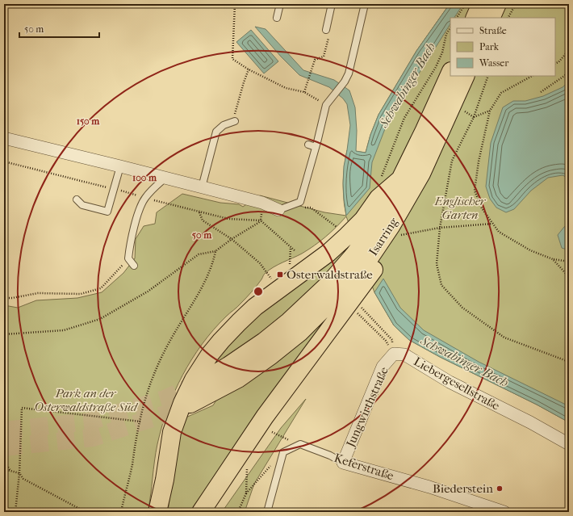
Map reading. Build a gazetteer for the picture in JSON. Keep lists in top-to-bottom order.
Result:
{
  "streets": {
    "highway": ["Isarring"],
    "street": ["Liebergesellstraße", "Jungwirthstraße", "Keferstraße"]
  },
  "crossings": [
    ["Liebergesellstraße", "Jungwirthstraße"],
    ["Jungwirthstraße", "Keferstraße"]
  ],
  "water": ["Schwabinger Bach"],
  "parks": ["Englischer Garten", "Park an der Osterwaldstraße Süd"],
  "places": {
    "transit": ["Osterwaldstraße"],
    "other": ["Biederstein"]
  },
  "legend": ["Straße", "Park", "Wasser"],
  "scale_bar": "50 m",
  "rings": ["150 m", "100 m", "50 m"]
}
